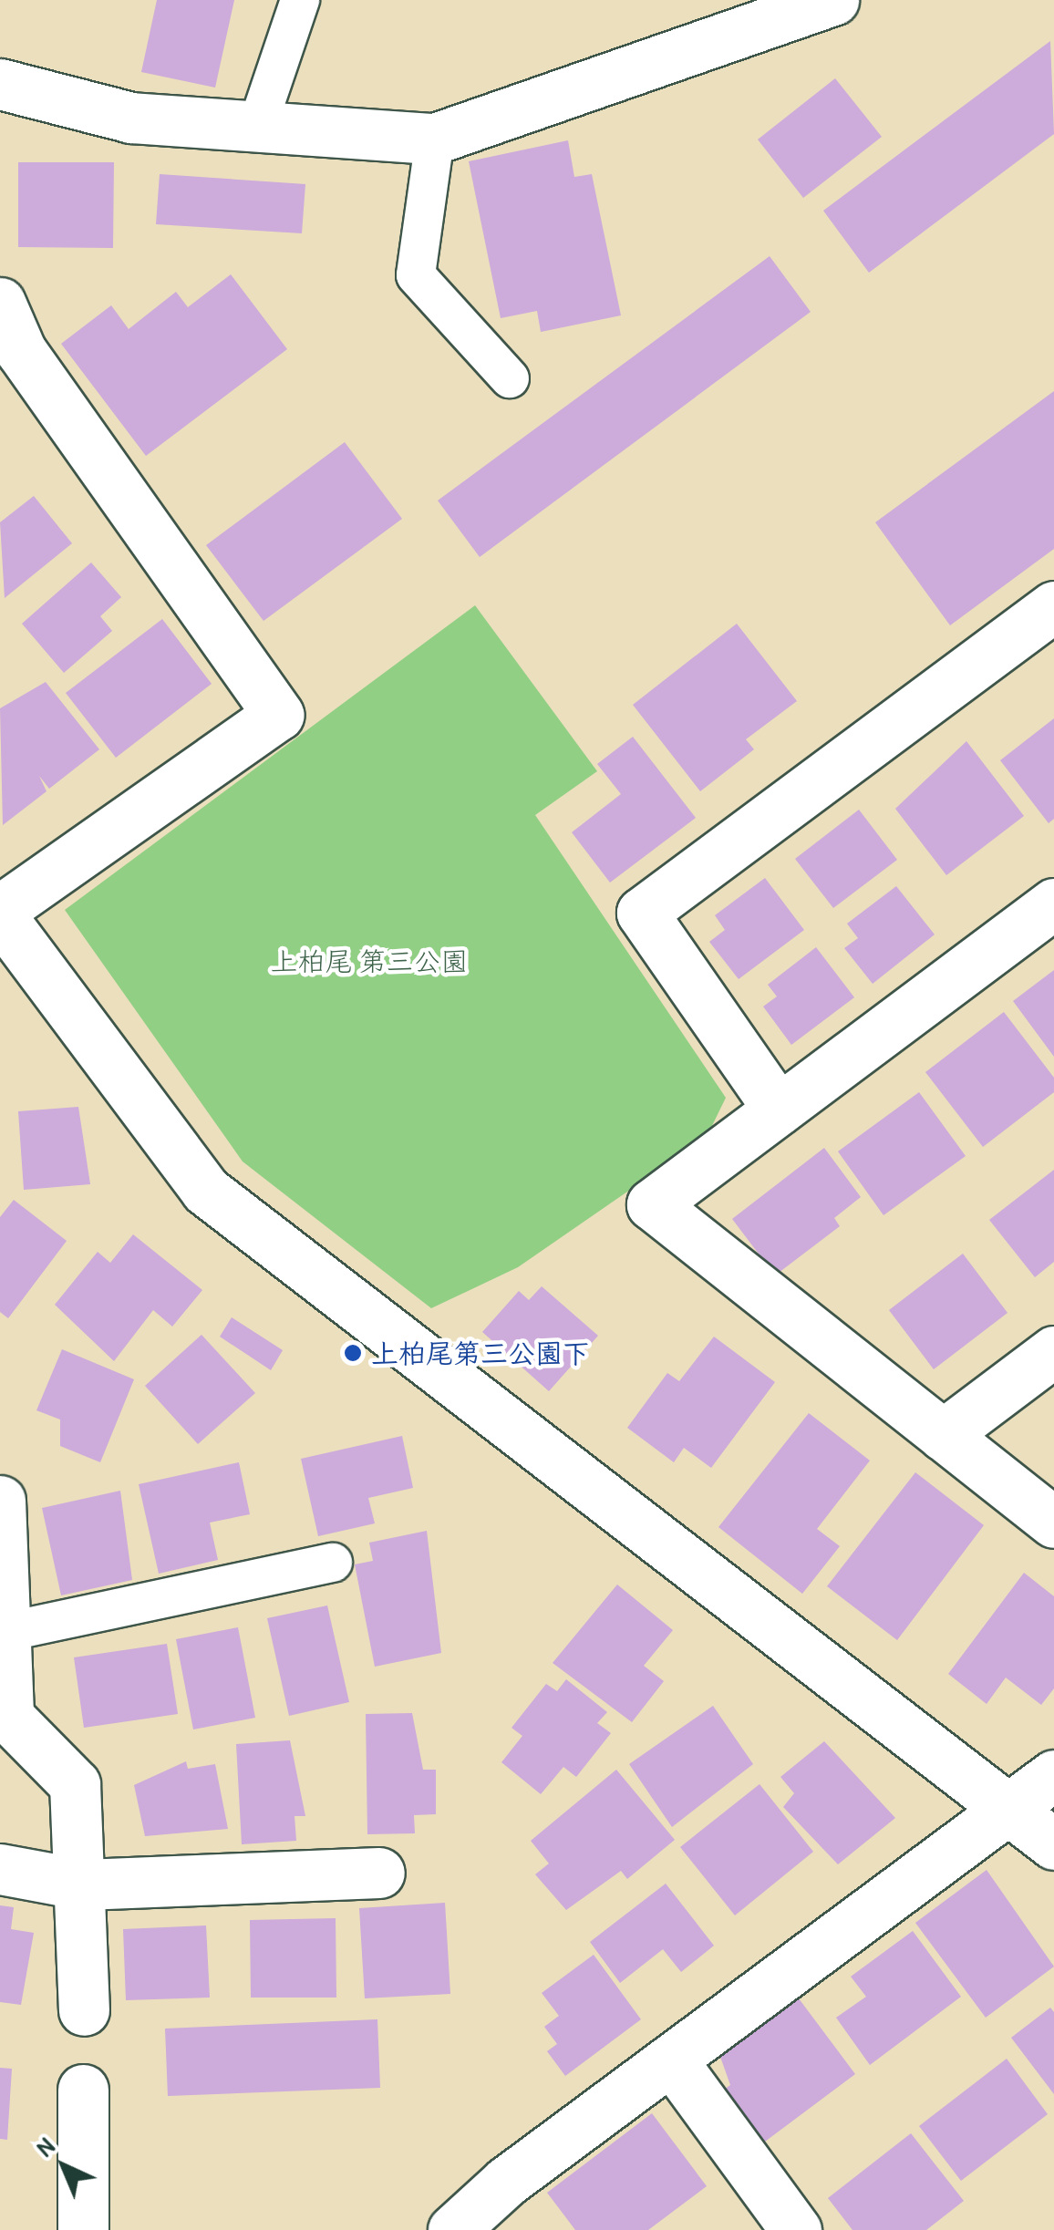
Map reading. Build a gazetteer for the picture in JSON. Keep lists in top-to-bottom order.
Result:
{
  "parks": ["上柏尾 第三公園"],
  "places": ["上柏尾第三公園下"],
  "north": "top left"
}
